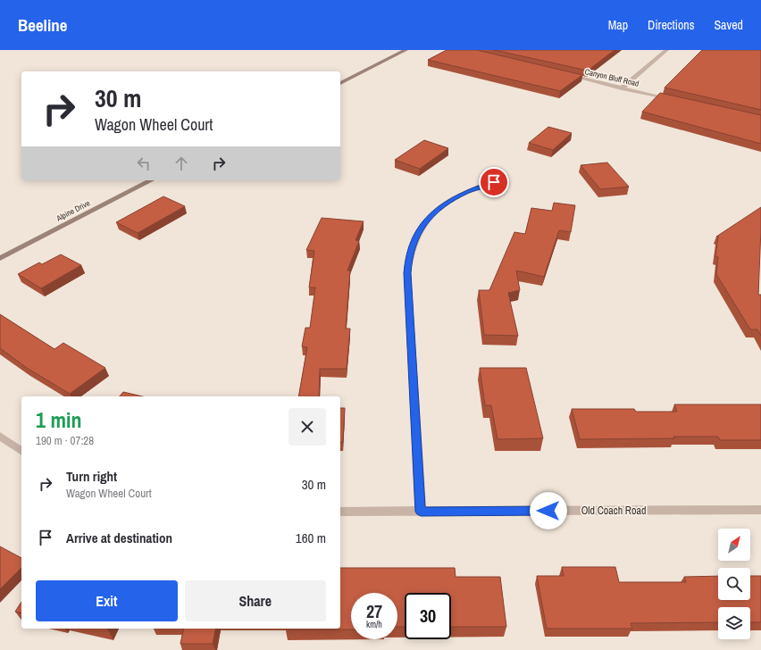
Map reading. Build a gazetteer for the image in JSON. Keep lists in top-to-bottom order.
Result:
{
  "streets": {
    "street": ["Canyon Bluff Road", "Alpine Drive", "Old Coach Road"]
  },
  "north": "top right",
  "page": {
    "header": "Beeline",
    "nav": ["Map", "Directions", "Saved"],
    "turn": ["30 m", "Wagon Wheel Court"],
    "heading": ["1 min", "190 m · 07:28"],
    "list": [
      {
        "name": "Turn right",
        "note": "Wagon Wheel Court",
        "value": "30 m"
      },
      {
        "name": "Arrive at destination",
        "value": "160 m"
      }
    ],
    "buttons": ["Exit", "Share"],
    "speed": "27 km/h",
    "limit": "30"
  }
}
